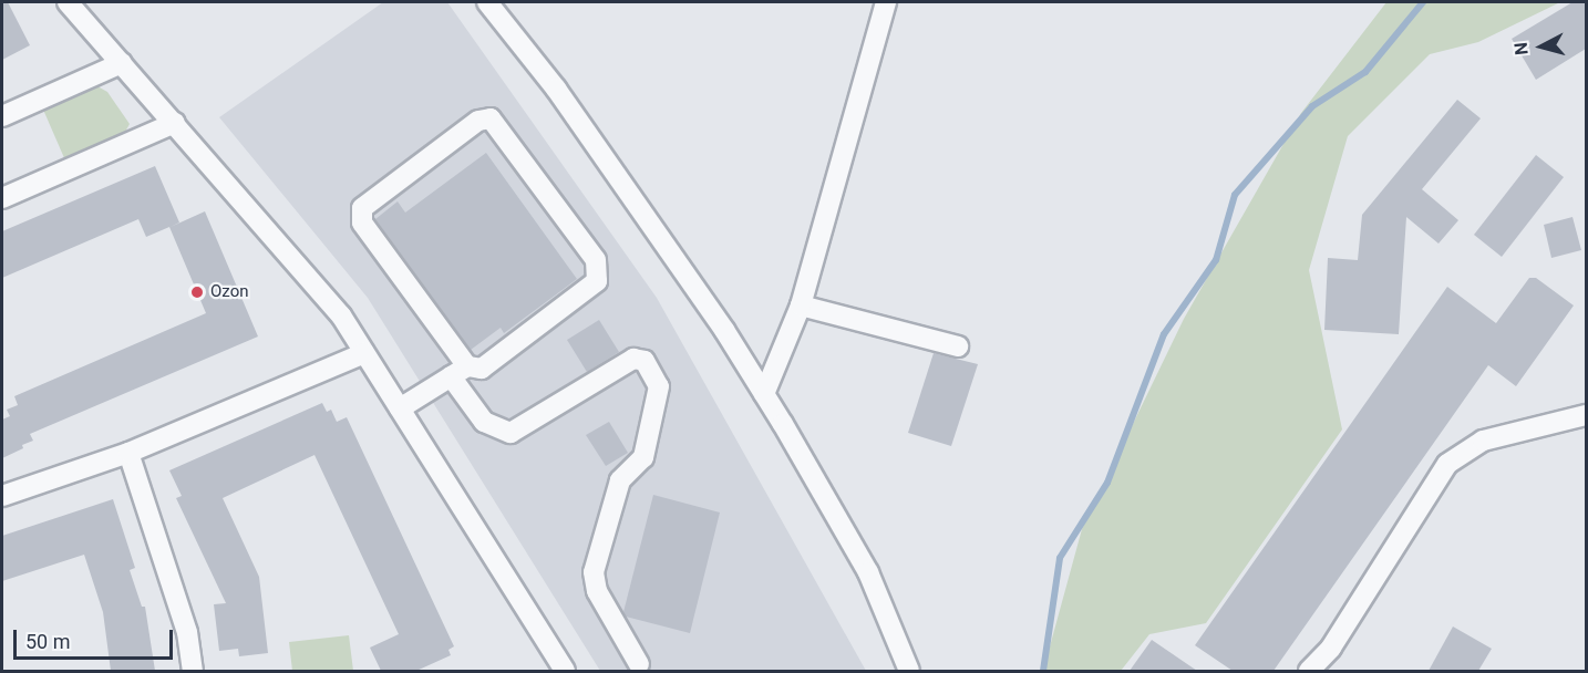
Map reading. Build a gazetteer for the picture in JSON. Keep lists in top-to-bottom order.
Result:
{
  "places": ["Ozon"],
  "scale_bar": "50 m",
  "north": "left"
}
